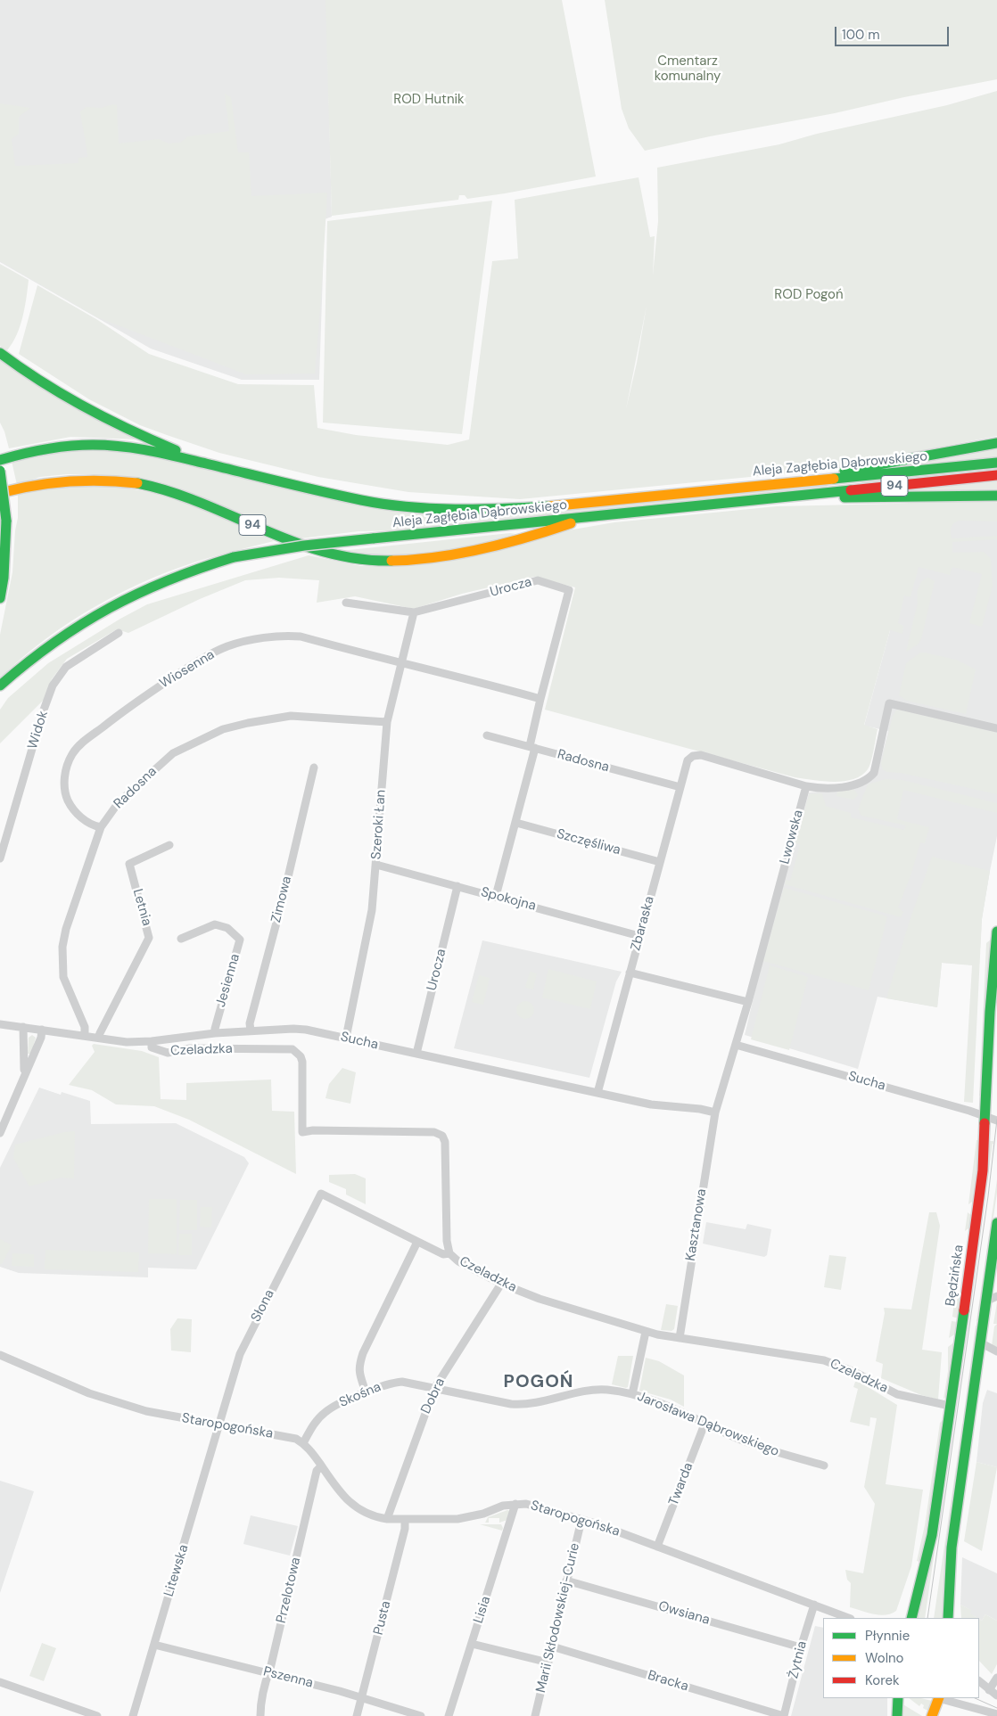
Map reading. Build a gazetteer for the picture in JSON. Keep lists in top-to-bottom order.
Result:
{
  "streets": {
    "main road": ["Aleja Zagłębia Dąbrowskiego", "94", "Będzińska"],
    "street": [
      "Urocza",
      "Wiosenna",
      "Widok",
      "Radosna",
      "Szeroki Łan",
      "Lwowska",
      "Szczęśliwa",
      "Zimowa",
      "Spokojna",
      "Letnia",
      "Zbaraska",
      "Jesienna",
      "Sucha",
      "Czeladzka",
      "Kasztanowa",
      "Słona",
      "Skośna",
      "Dobra",
      "Jarosława Dąbrowskiego",
      "Staropogońska",
      "Twarda",
      "Litewska",
      "Przelotowa",
      "Lisia",
      "Owsiana",
      "Pusta",
      "Marii Skłodowskiej-Curie",
      "Żytnia",
      "Pszenna",
      "Bracka"
    ]
  },
  "crossings": [
    ["Aleja Zagłębia Dąbrowskiego", "94"],
    ["Urocza", "Wiosenna"],
    ["Urocza", "Radosna"],
    ["Urocza", "Szeroki Łan"],
    ["Urocza", "Szczęśliwa"],
    ["Urocza", "Spokojna"],
    ["Urocza", "Sucha"],
    ["Wiosenna", "Radosna"],
    ["Wiosenna", "Szeroki Łan"],
    ["Radosna", "Szeroki Łan"],
    ["Radosna", "Zbaraska"],
    ["Radosna", "Sucha"],
    ["Szeroki Łan", "Spokojna"],
    ["Szeroki Łan", "Sucha"],
    ["Lwowska", "Zbaraska"],
    ["Lwowska", "Sucha"],
    ["Lwowska", "Kasztanowa"],
    ["Szczęśliwa", "Zbaraska"],
    ["Zimowa", "Sucha"],
    ["Spokojna", "Zbaraska"],
    ["Letnia", "Sucha"],
    ["Zbaraska", "Sucha"],
    ["Jesienna", "Sucha"],
    ["Sucha", "Czeladzka"],
    ["Sucha", "Kasztanowa"],
    ["Sucha", "Będzińska"],
    ["Czeladzka", "Kasztanowa"],
    ["Czeladzka", "Będzińska"],
    ["Czeladzka", "Dobra"],
    ["Słona", "Staropogońska"],
    ["Słona", "Litewska"],
    ["Skośna", "Dobra"],
    ["Skośna", "Jarosława Dąbrowskiego"],
    ["Skośna", "Staropogońska"],
    ["Dobra", "Jarosława Dąbrowskiego"],
    ["Dobra", "Staropogońska"],
    ["Jarosława Dąbrowskiego", "Twarda"],
    ["Staropogońska", "Twarda"],
    ["Staropogońska", "Litewska"],
    ["Staropogońska", "Przelotowa"],
    ["Staropogońska", "Lisia"],
    ["Staropogońska", "Pusta"],
    ["Staropogońska", "Marii Skłodowskiej-Curie"],
    ["Staropogońska", "Żytnia"],
    ["Litewska", "Pszenna"],
    ["Przelotowa", "Pszenna"],
    ["Owsiana", "Marii Skłodowskiej-Curie"],
    ["Owsiana", "Żytnia"],
    ["Pusta", "Pszenna"],
    ["Marii Skłodowskiej-Curie", "Bracka"],
    ["Żytnia", "Bracka"]
  ],
  "districts": ["POGOŃ"],
  "parks": ["Cmentarz komunalny", "ROD Hutnik", "ROD Pogoń"],
  "legend": ["Płynnie", "Wolno", "Korek"],
  "scale_bar": "100 m"
}
